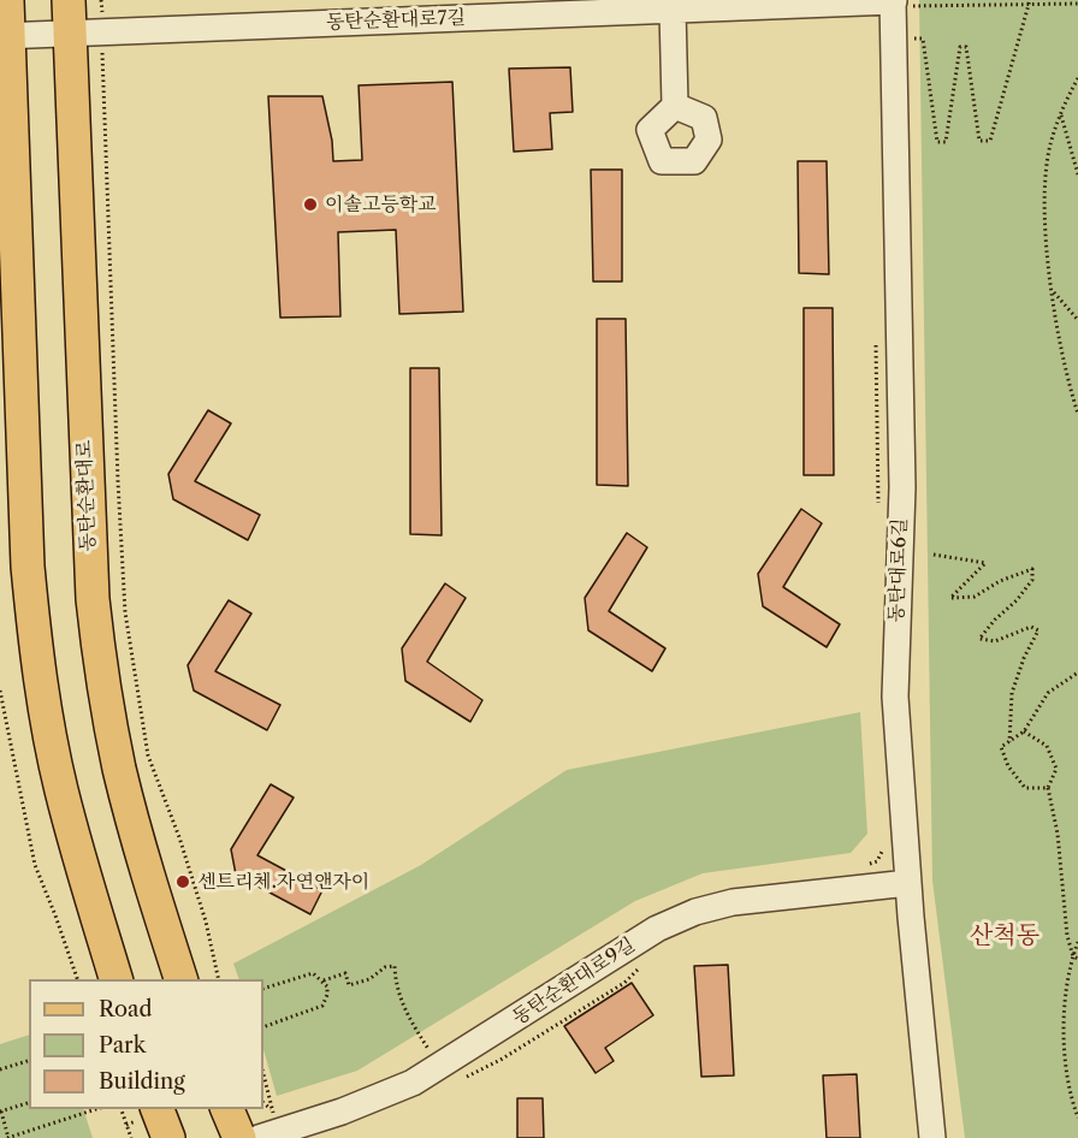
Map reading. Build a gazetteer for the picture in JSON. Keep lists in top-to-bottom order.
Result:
{
  "streets": {
    "main road": ["동탄순환대로"],
    "street": ["동탄순환대로7길", "동탄대로6길", "동탄순환대로9길"]
  },
  "crossings": [
    ["동탄순환대로7길", "동탄순환대로"],
    ["동탄순환대로7길", "동탄대로6길"],
    ["동탄대로6길", "동탄순환대로9길"]
  ],
  "districts": ["산척동"],
  "places": ["이솔고등학교", "센트리체.자연앤자이"],
  "legend": ["Road", "Park", "Building"]
}
